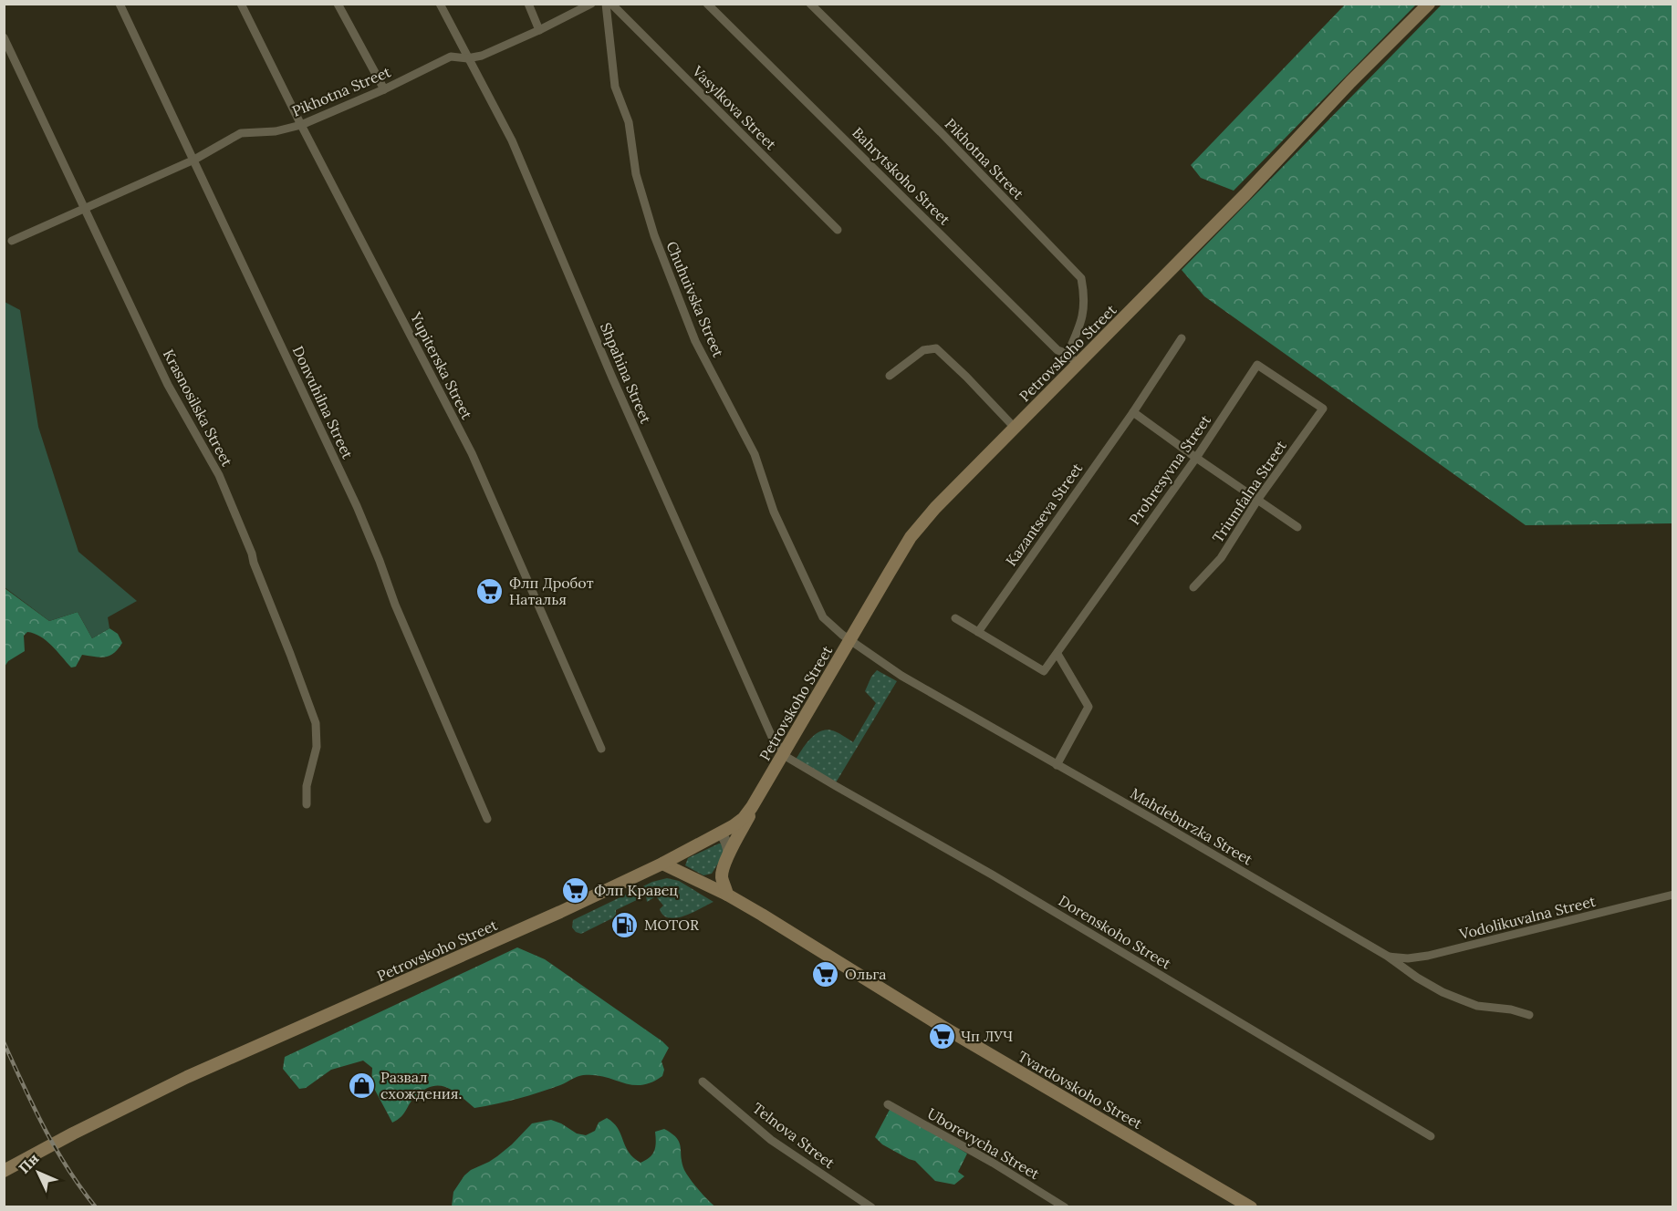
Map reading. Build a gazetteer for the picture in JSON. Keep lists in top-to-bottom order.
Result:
{
  "streets": {
    "main road": ["Petrovskoho Street", "Tvardovskoho Street"],
    "street": [
      "Pikhotna Street",
      "Vasylkova Street",
      "Bahrytskoho Street",
      "Chuhuivska Street",
      "Yupiterska Street",
      "Shpahina Street",
      "Donvuhilna Street",
      "Krasnosilska Street",
      "Prohresyvna Street",
      "Triumfalna Street",
      "Kazantseva Street",
      "Mahdeburzka Street",
      "Vodolikuvalna Street",
      "Dorenskoho Street",
      "Telnova Street",
      "Uborevycha Street"
    ]
  },
  "crossings": [
    ["Pikhotna Street", "Bahrytskoho Street"],
    ["Pikhotna Street", "Yupiterska Street"],
    ["Pikhotna Street", "Shpahina Street"],
    ["Pikhotna Street", "Donvuhilna Street"],
    ["Pikhotna Street", "Krasnosilska Street"],
    ["Bahrytskoho Street", "Petrovskoho Street"],
    ["Chuhuivska Street", "Petrovskoho Street"],
    ["Chuhuivska Street", "Mahdeburzka Street"],
    ["Petrovskoho Street", "Shpahina Street"],
    ["Petrovskoho Street", "Mahdeburzka Street"],
    ["Petrovskoho Street", "Dorenskoho Street"],
    ["Petrovskoho Street", "Tvardovskoho Street"],
    ["Shpahina Street", "Dorenskoho Street"],
    ["Prohresyvna Street", "Triumfalna Street"],
    ["Prohresyvna Street", "Kazantseva Street"],
    ["Mahdeburzka Street", "Vodolikuvalna Street"]
  ],
  "places": {
    "supermarket": [
      "Флп Дробот Наталья",
      "Флп Кравец",
      "Ольга",
      "Чп ЛУЧ"
    ],
    "fuel station": ["MOTOR"],
    "shop": ["Развал схождения."]
  },
  "north": "top left"
}
